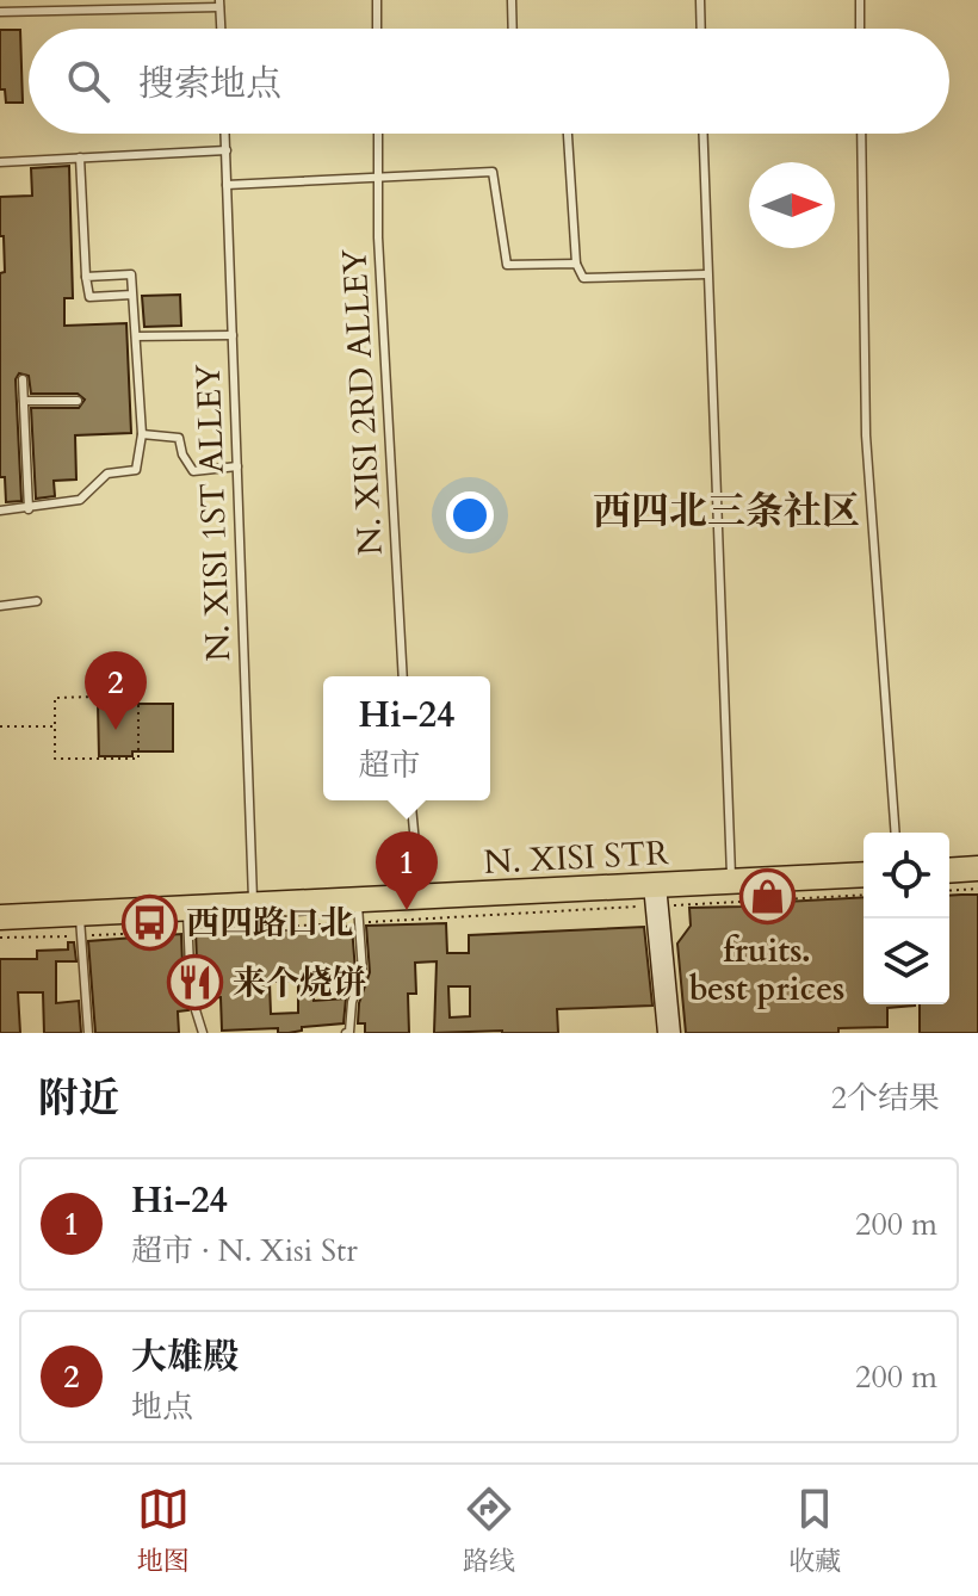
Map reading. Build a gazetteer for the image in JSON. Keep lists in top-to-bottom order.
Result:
{
  "streets": {
    "main road": ["N. XISI STR"],
    "lane": ["N. XISI 2RD ALLEY", "N. XISI 1ST ALLEY"]
  },
  "crossings": [
    ["N. XISI 1ST ALLEY", "N. XISI STR"]
  ],
  "districts": ["西四北三条社区"],
  "places": {
    "shop": ["fruits. best prices"],
    "bus stop": ["西四路口北"],
    "restaurant": ["来个烧饼"]
  },
  "north": "right",
  "page": {
    "search": "搜索地点",
    "pins": ["2", "1"],
    "popup": ["Hi-24", "超市"],
    "heading": ["附近", "2个结果"],
    "list": [
      {
        "mark": "1",
        "name": "Hi-24",
        "note": "超市 · N. Xisi Str",
        "value": "200 m"
      },
      {
        "mark": "2",
        "name": "大雄殿",
        "note": "地点",
        "value": "200 m"
      }
    ],
    "nav": ["地图", "路线", "收藏"]
  }
}
